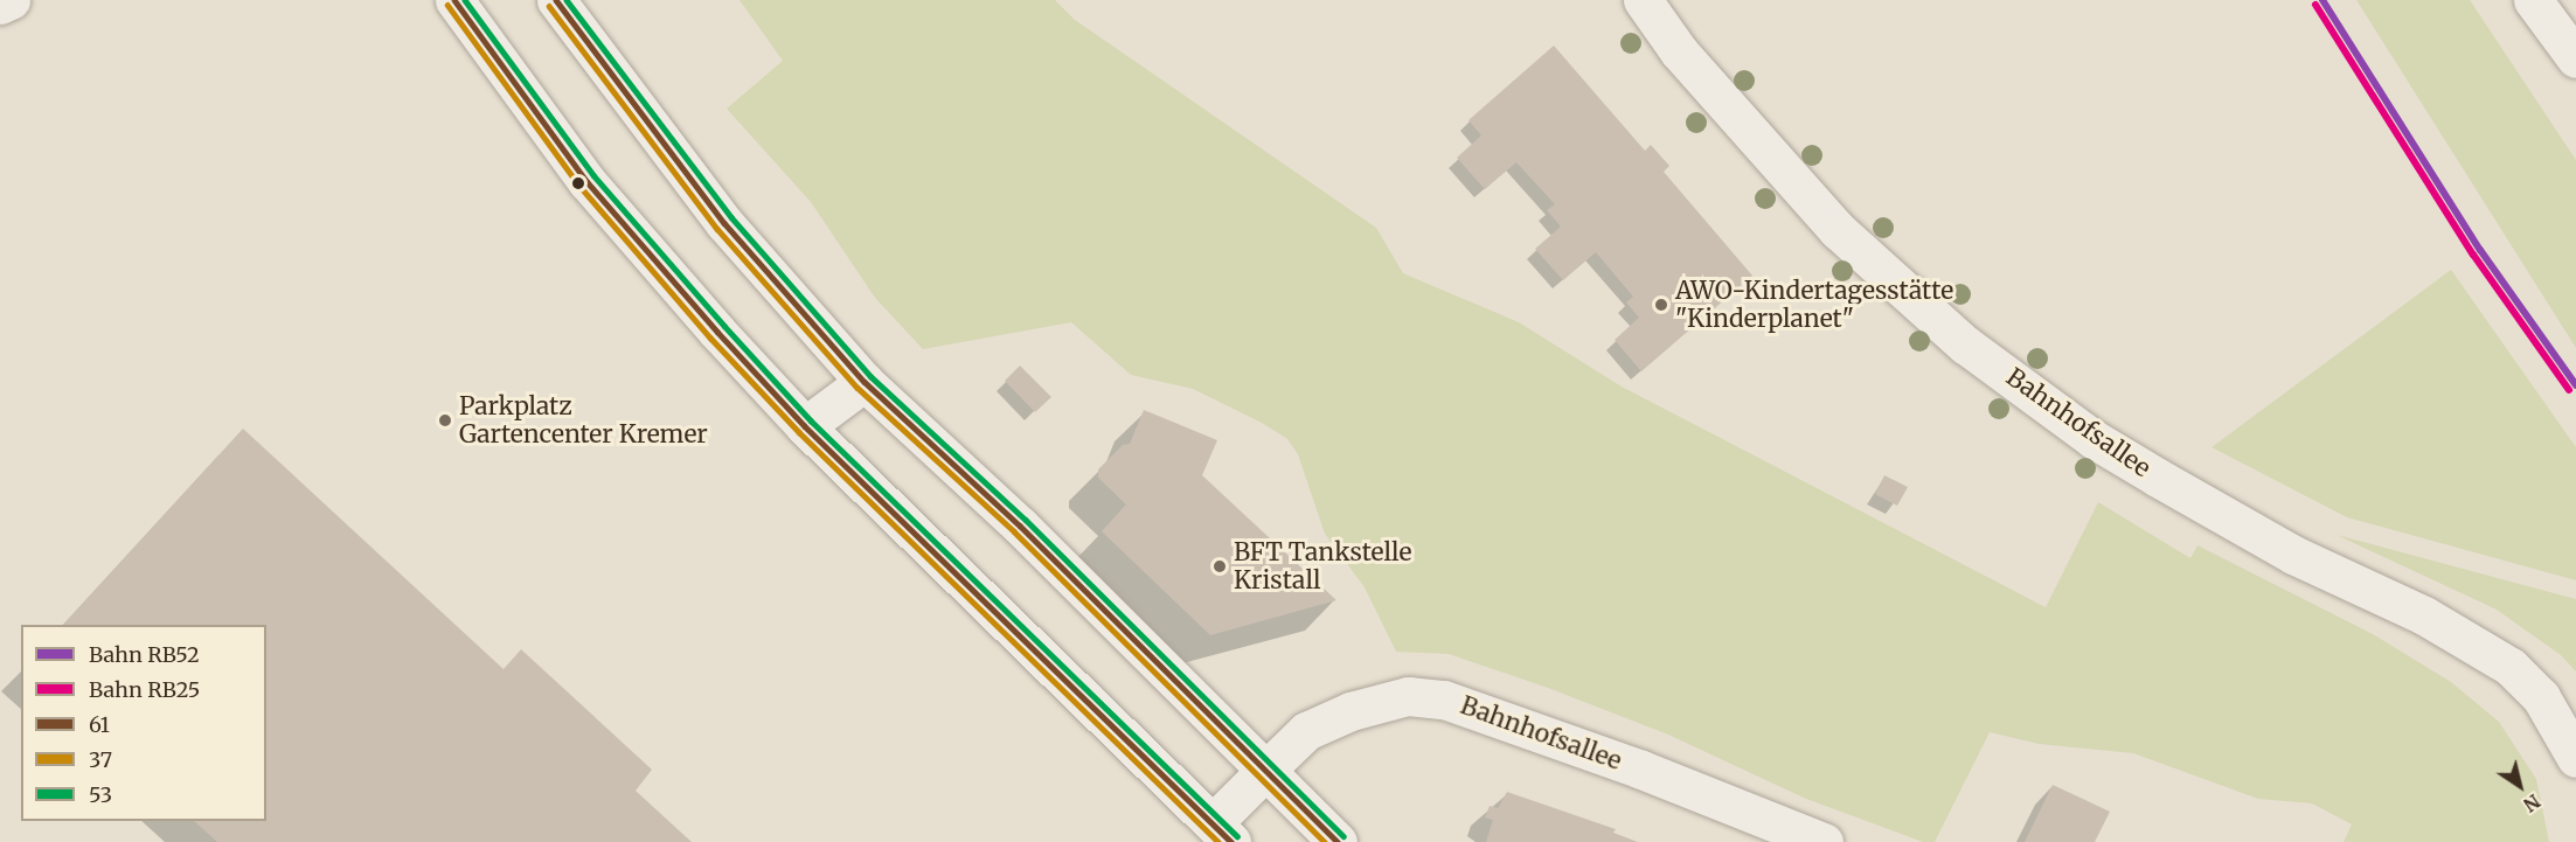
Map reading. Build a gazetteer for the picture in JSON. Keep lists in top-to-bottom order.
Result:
{
  "streets": {
    "main road": ["Bahnhofsallee"]
  },
  "places": ["AWO-Kindertagesstätte \"Kinderplanet\"", "Parkplatz Gartencenter Kremer", "BFT Tankstelle Kristall"],
  "lines": [
    "rail line RB52",
    "transit line 61",
    "transit line 53",
    "rail line RB25",
    "transit line 37"
  ],
  "legend": [
    "Bahn RB52",
    "Bahn RB25",
    "61",
    "37",
    "53"
  ],
  "north": "bottom right"
}
